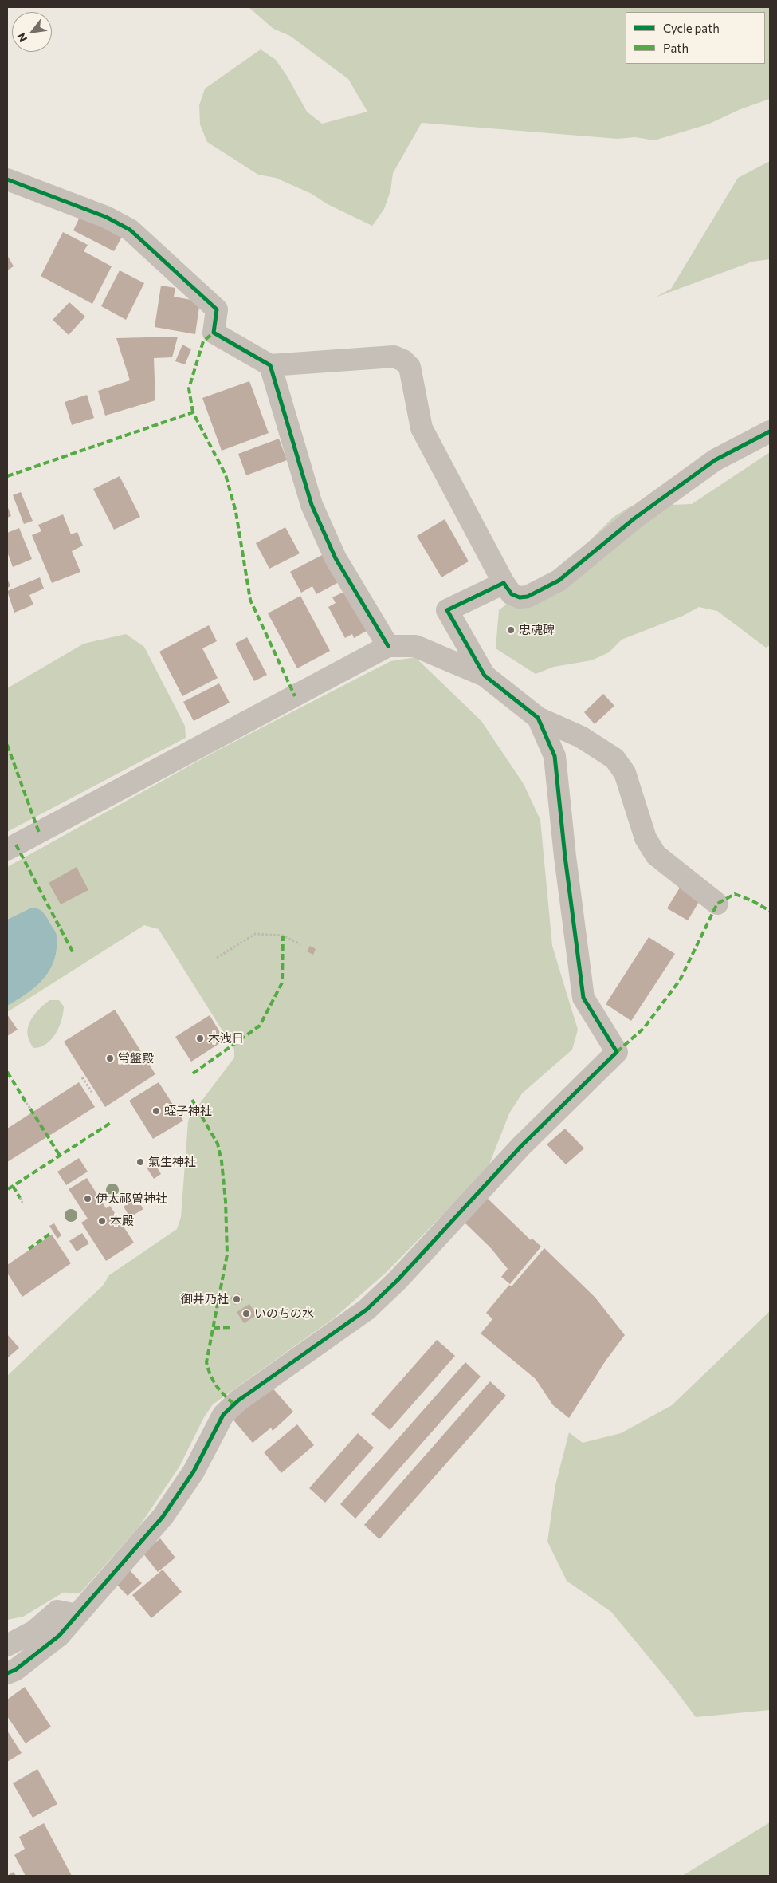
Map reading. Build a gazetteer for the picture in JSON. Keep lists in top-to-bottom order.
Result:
{
  "places": [
    "忠魂碑",
    "木洩日",
    "常盤殿",
    "蛭子神社",
    "氣生神社",
    "伊太祁曽神社",
    "本殿",
    "御井乃社",
    "いのちの水"
  ],
  "legend": ["Cycle path", "Path"],
  "north": "bottom left"
}
